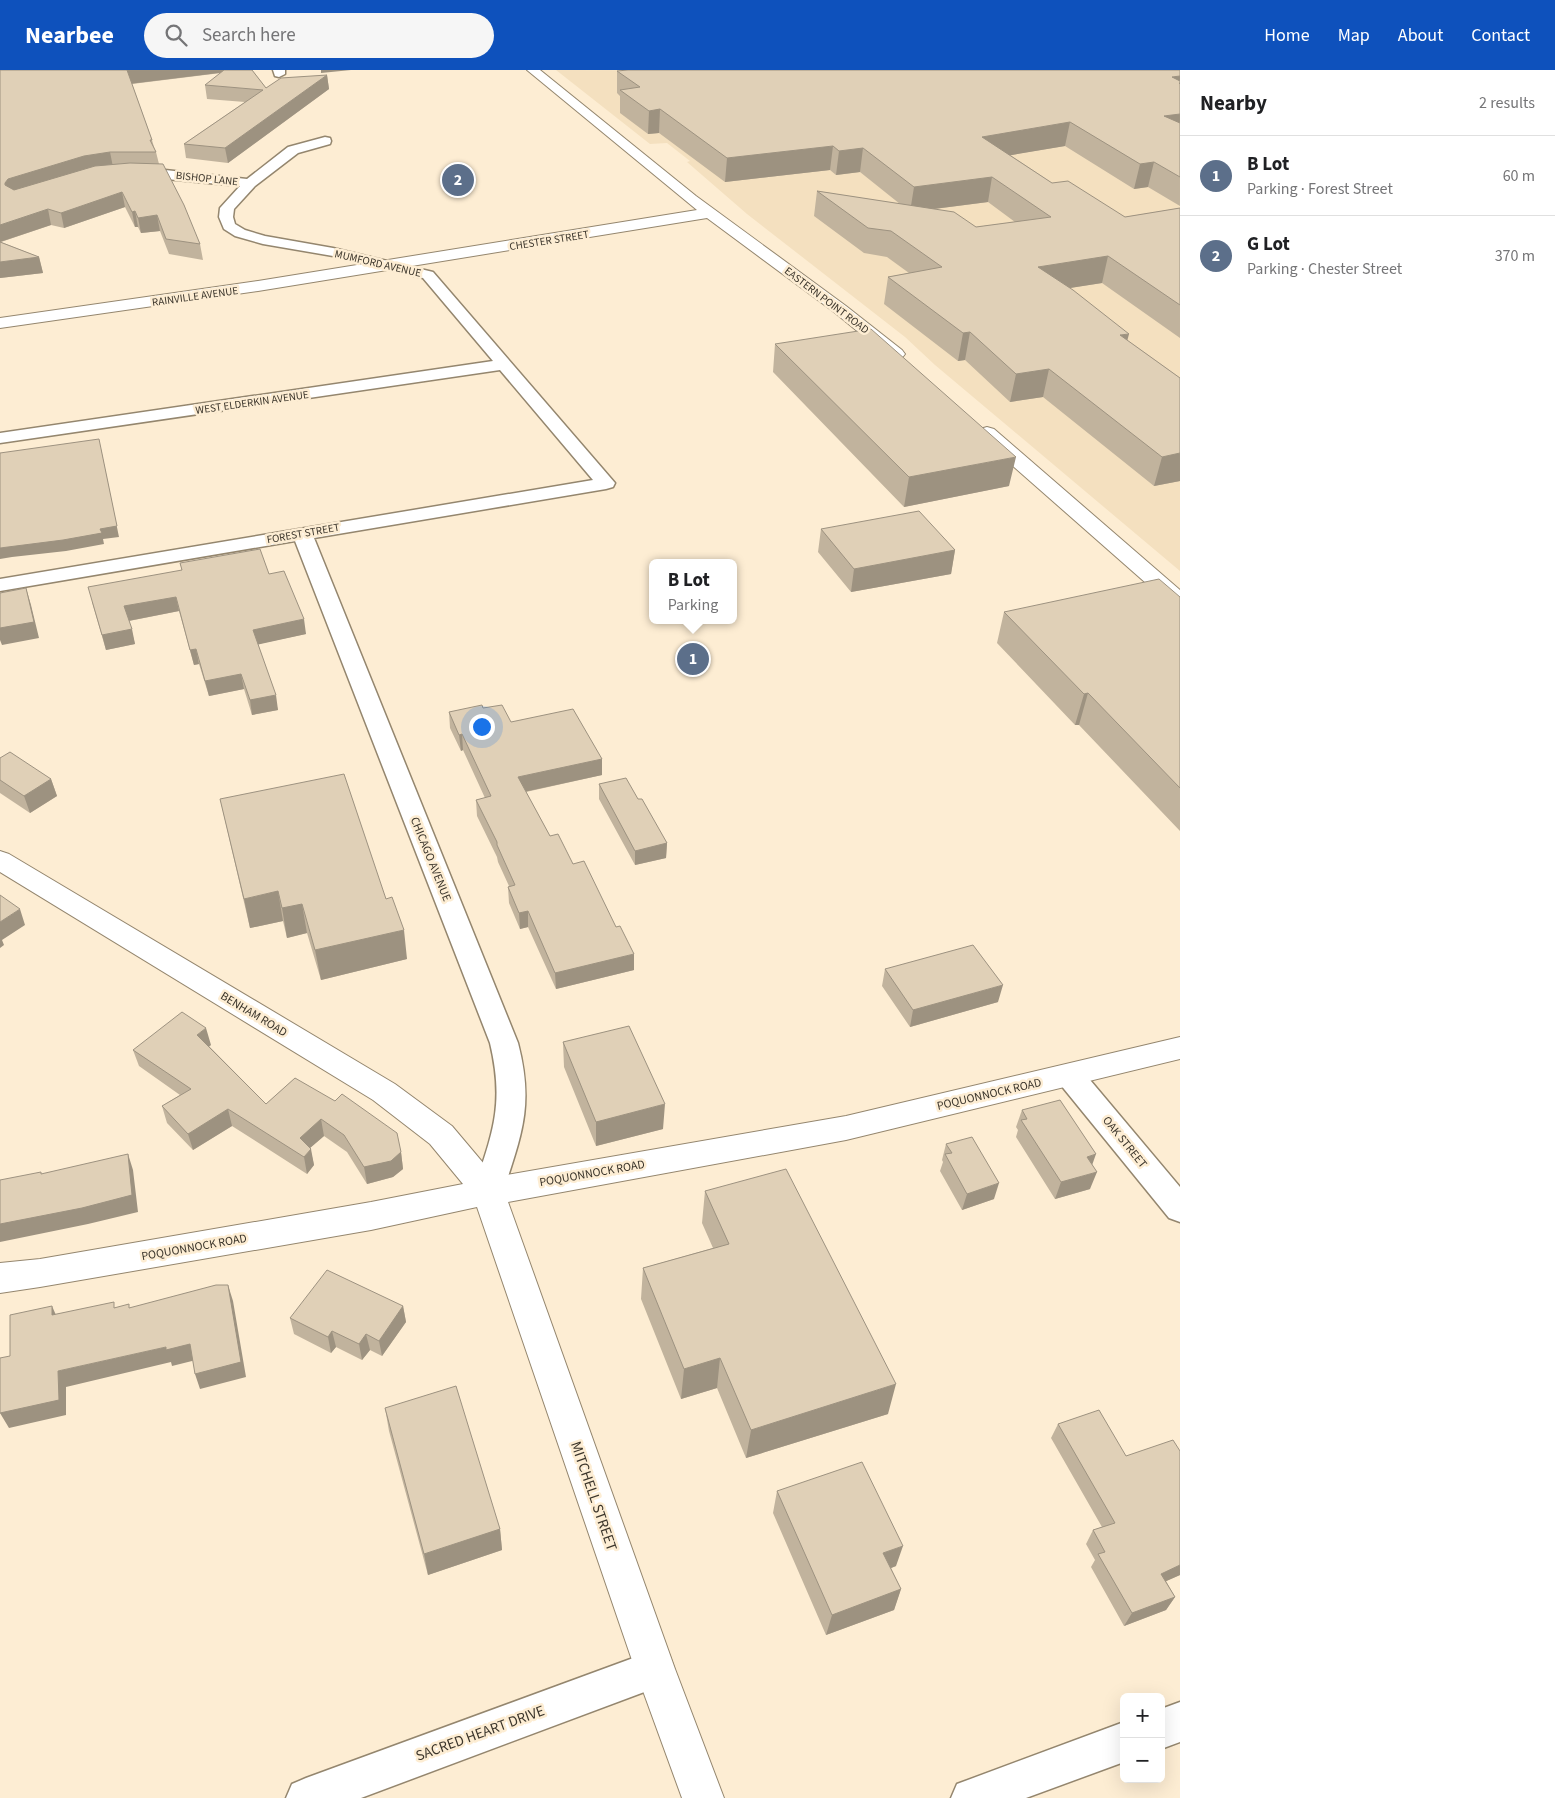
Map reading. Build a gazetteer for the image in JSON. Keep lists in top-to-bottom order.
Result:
{
  "streets": {
    "main road": [
      "CHESTER STREET",
      "RAINVILLE AVENUE",
      "EASTERN POINT ROAD",
      "BENHAM ROAD",
      "POQUONNOCK ROAD",
      "MITCHELL STREET"
    ],
    "street": [
      "BISHOP LANE",
      "MUMFORD AVENUE",
      "WEST ELDERKIN AVENUE",
      "FOREST STREET",
      "CHICAGO AVENUE",
      "OAK STREET",
      "SACRED HEART DRIVE"
    ]
  },
  "crossings": [
    ["BISHOP LANE", "MUMFORD AVENUE"],
    ["CHESTER STREET", "MUMFORD AVENUE"],
    ["CHESTER STREET", "RAINVILLE AVENUE"],
    ["CHESTER STREET", "EASTERN POINT ROAD"],
    ["MUMFORD AVENUE", "RAINVILLE AVENUE"],
    ["MUMFORD AVENUE", "WEST ELDERKIN AVENUE"],
    ["MUMFORD AVENUE", "FOREST STREET"],
    ["FOREST STREET", "CHICAGO AVENUE"],
    ["CHICAGO AVENUE", "BENHAM ROAD"],
    ["CHICAGO AVENUE", "POQUONNOCK ROAD"],
    ["CHICAGO AVENUE", "MITCHELL STREET"],
    ["BENHAM ROAD", "POQUONNOCK ROAD"],
    ["BENHAM ROAD", "MITCHELL STREET"],
    ["POQUONNOCK ROAD", "OAK STREET"],
    ["POQUONNOCK ROAD", "MITCHELL STREET"],
    ["MITCHELL STREET", "SACRED HEART DRIVE"]
  ],
  "page": {
    "header": "Nearbee",
    "search": "Search here",
    "nav": [
      "Home",
      "Map",
      "About",
      "Contact"
    ],
    "heading": ["Nearby", "2 results"],
    "list": [
      {
        "mark": "1",
        "name": "B Lot",
        "note": "Parking · Forest Street",
        "value": "60 m"
      },
      {
        "mark": "2",
        "name": "G Lot",
        "note": "Parking · Chester Street",
        "value": "370 m"
      }
    ],
    "pins": ["2", "1"],
    "popup": ["B Lot", "Parking"],
    "map_buttons": ["+", "−"]
  }
}
